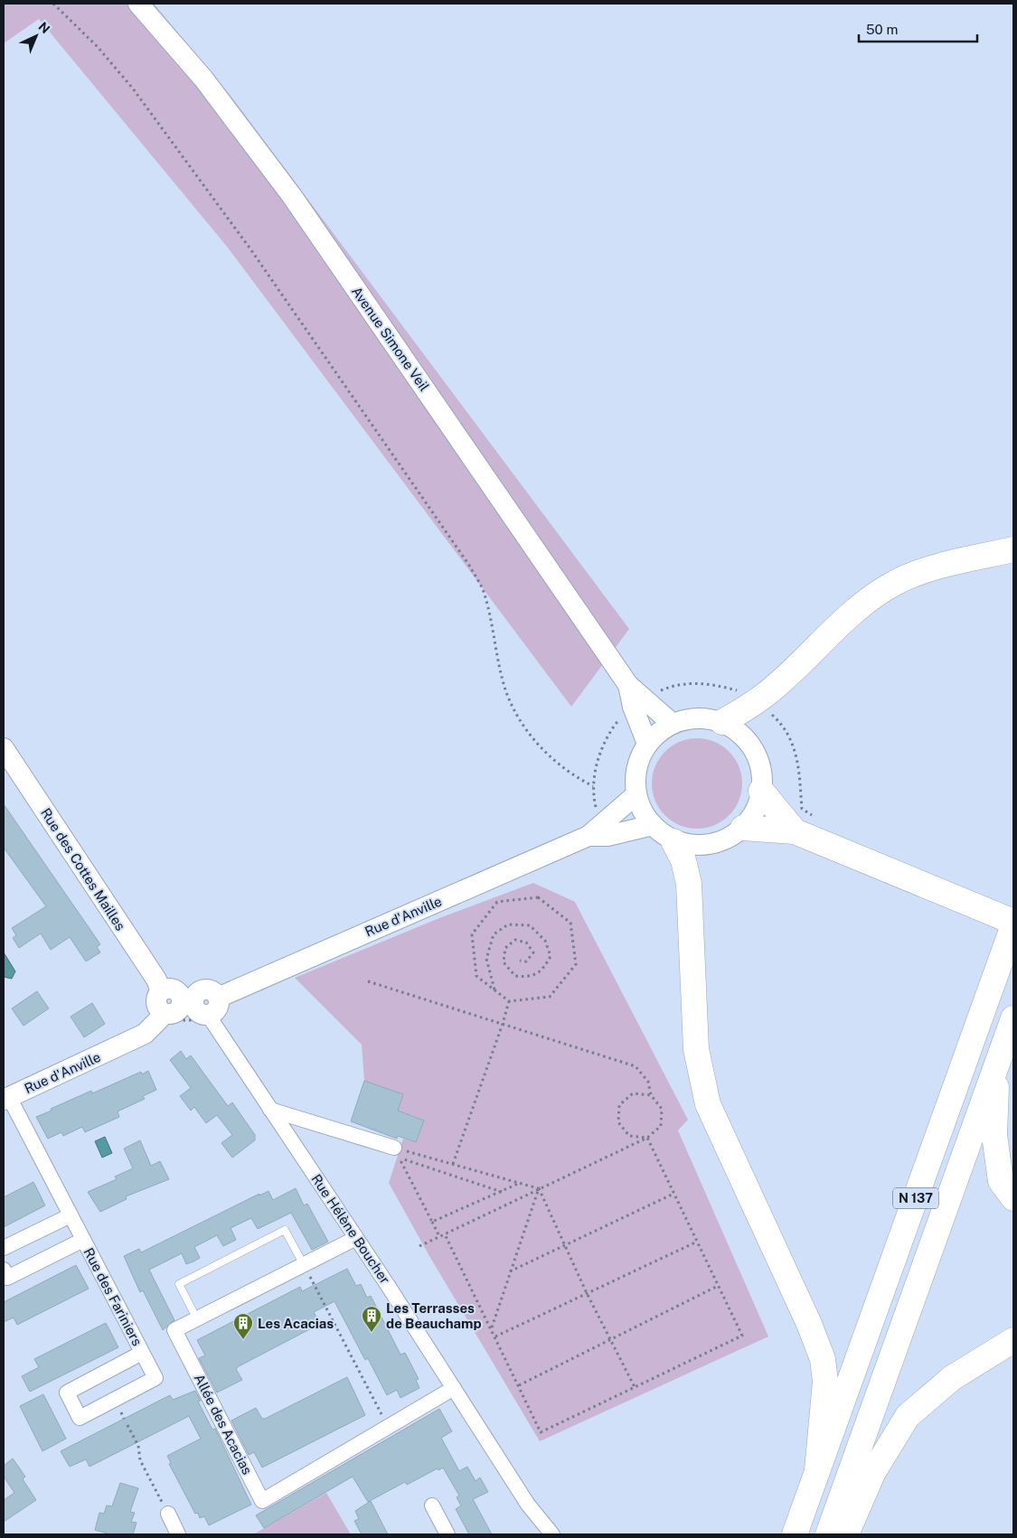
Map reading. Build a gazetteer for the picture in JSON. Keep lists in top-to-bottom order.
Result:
{
  "streets": {
    "highway": ["N 137"],
    "main road": ["Avenue Simone Veil", "Rue des Cottes Mailles", "Rue d'Anville"],
    "street": ["Rue Hélène Boucher", "Rue des Fariniers", "Allée des Acacias"]
  },
  "crossings": [
    ["Avenue Simone Veil", "Rue d'Anville"],
    ["Rue des Cottes Mailles", "Rue d'Anville"],
    ["Rue des Cottes Mailles", "Rue Hélène Boucher"],
    ["Rue d'Anville", "Rue Hélène Boucher"],
    ["Rue d'Anville", "Rue des Fariniers"],
    ["Rue Hélène Boucher", "Allée des Acacias"]
  ],
  "places": {
    "building": ["Les Terrasses de Beauchamp", "Les Acacias"]
  },
  "scale_bar": "50 m",
  "north": "top right"
}
